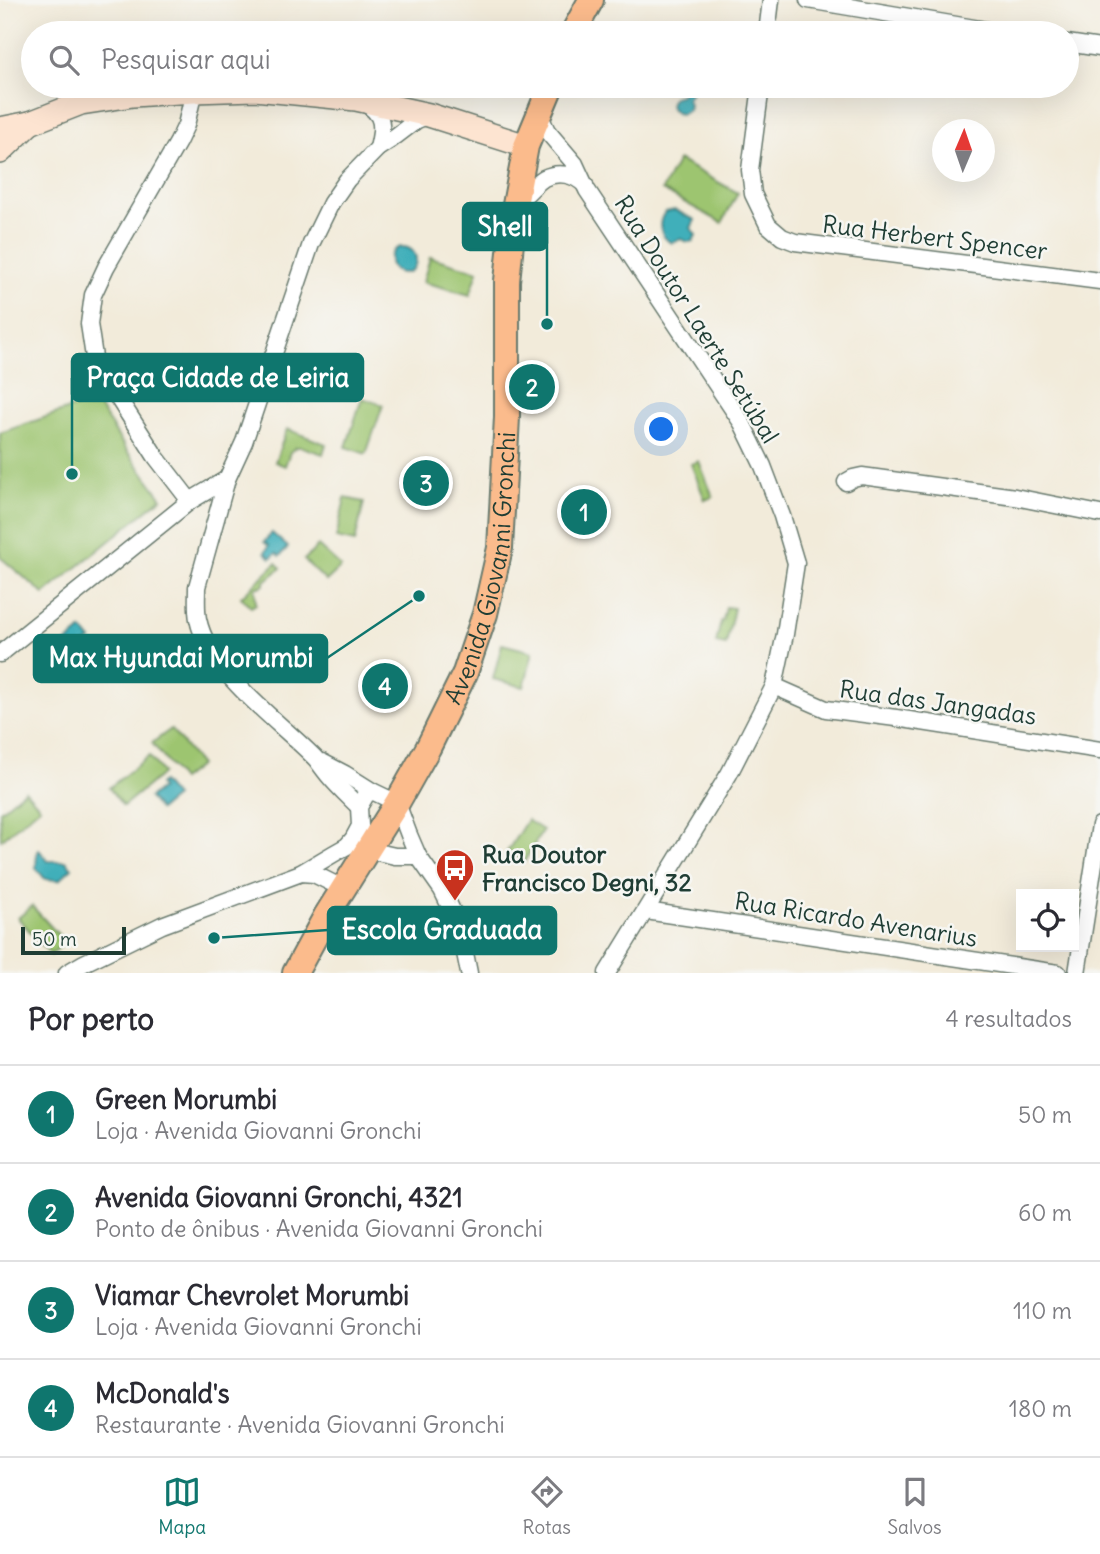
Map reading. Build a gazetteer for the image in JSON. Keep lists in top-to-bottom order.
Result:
{
  "streets": {
    "main road": ["Avenida Giovanni Gronchi"],
    "street": [
      "Rua Herbert Spencer",
      "Rua Doutor Laerte Setúbal",
      "Rua das Jangadas",
      "Rua Ricardo Avenarius"
    ]
  },
  "crossings": [
    ["Rua Doutor Laerte Setúbal", "Avenida Giovanni Gronchi"],
    ["Rua Doutor Laerte Setúbal", "Rua das Jangadas"],
    ["Rua Doutor Laerte Setúbal", "Rua Ricardo Avenarius"]
  ],
  "places": {
    "other": [
      "Shell",
      "Praça Cidade de Leiria",
      "Max Hyundai Morumbi",
      "Escola Graduada"
    ],
    "bus stop": ["Rua Doutor Francisco Degni, 32"]
  },
  "scale_bar": "50 m",
  "north": "top",
  "page": {
    "search": "Pesquisar aqui",
    "pins": [
      "2",
      "3",
      "1",
      "4"
    ],
    "scale": "50 m",
    "heading": ["Por perto", "4 resultados"],
    "list": [
      {
        "mark": "1",
        "name": "Green Morumbi",
        "note": "Loja · Avenida Giovanni Gronchi",
        "value": "50 m"
      },
      {
        "mark": "2",
        "name": "Avenida Giovanni Gronchi, 4321",
        "note": "Ponto de ônibus · Avenida Giovanni Gronchi",
        "value": "60 m"
      },
      {
        "mark": "3",
        "name": "Viamar Chevrolet Morumbi",
        "note": "Loja · Avenida Giovanni Gronchi",
        "value": "110 m"
      },
      {
        "mark": "4",
        "name": "McDonald's",
        "note": "Restaurante · Avenida Giovanni Gronchi",
        "value": "180 m"
      }
    ],
    "nav": ["Mapa", "Rotas", "Salvos"]
  }
}
